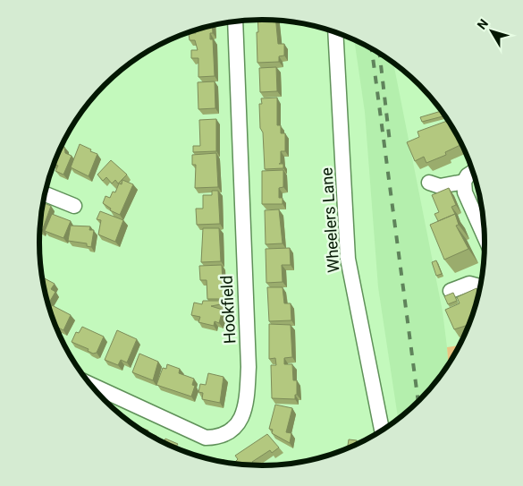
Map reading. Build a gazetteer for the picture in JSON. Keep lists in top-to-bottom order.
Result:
{
  "streets": {
    "street": ["Wheelers Lane", "Hookfield"]
  },
  "north": "top left"
}
